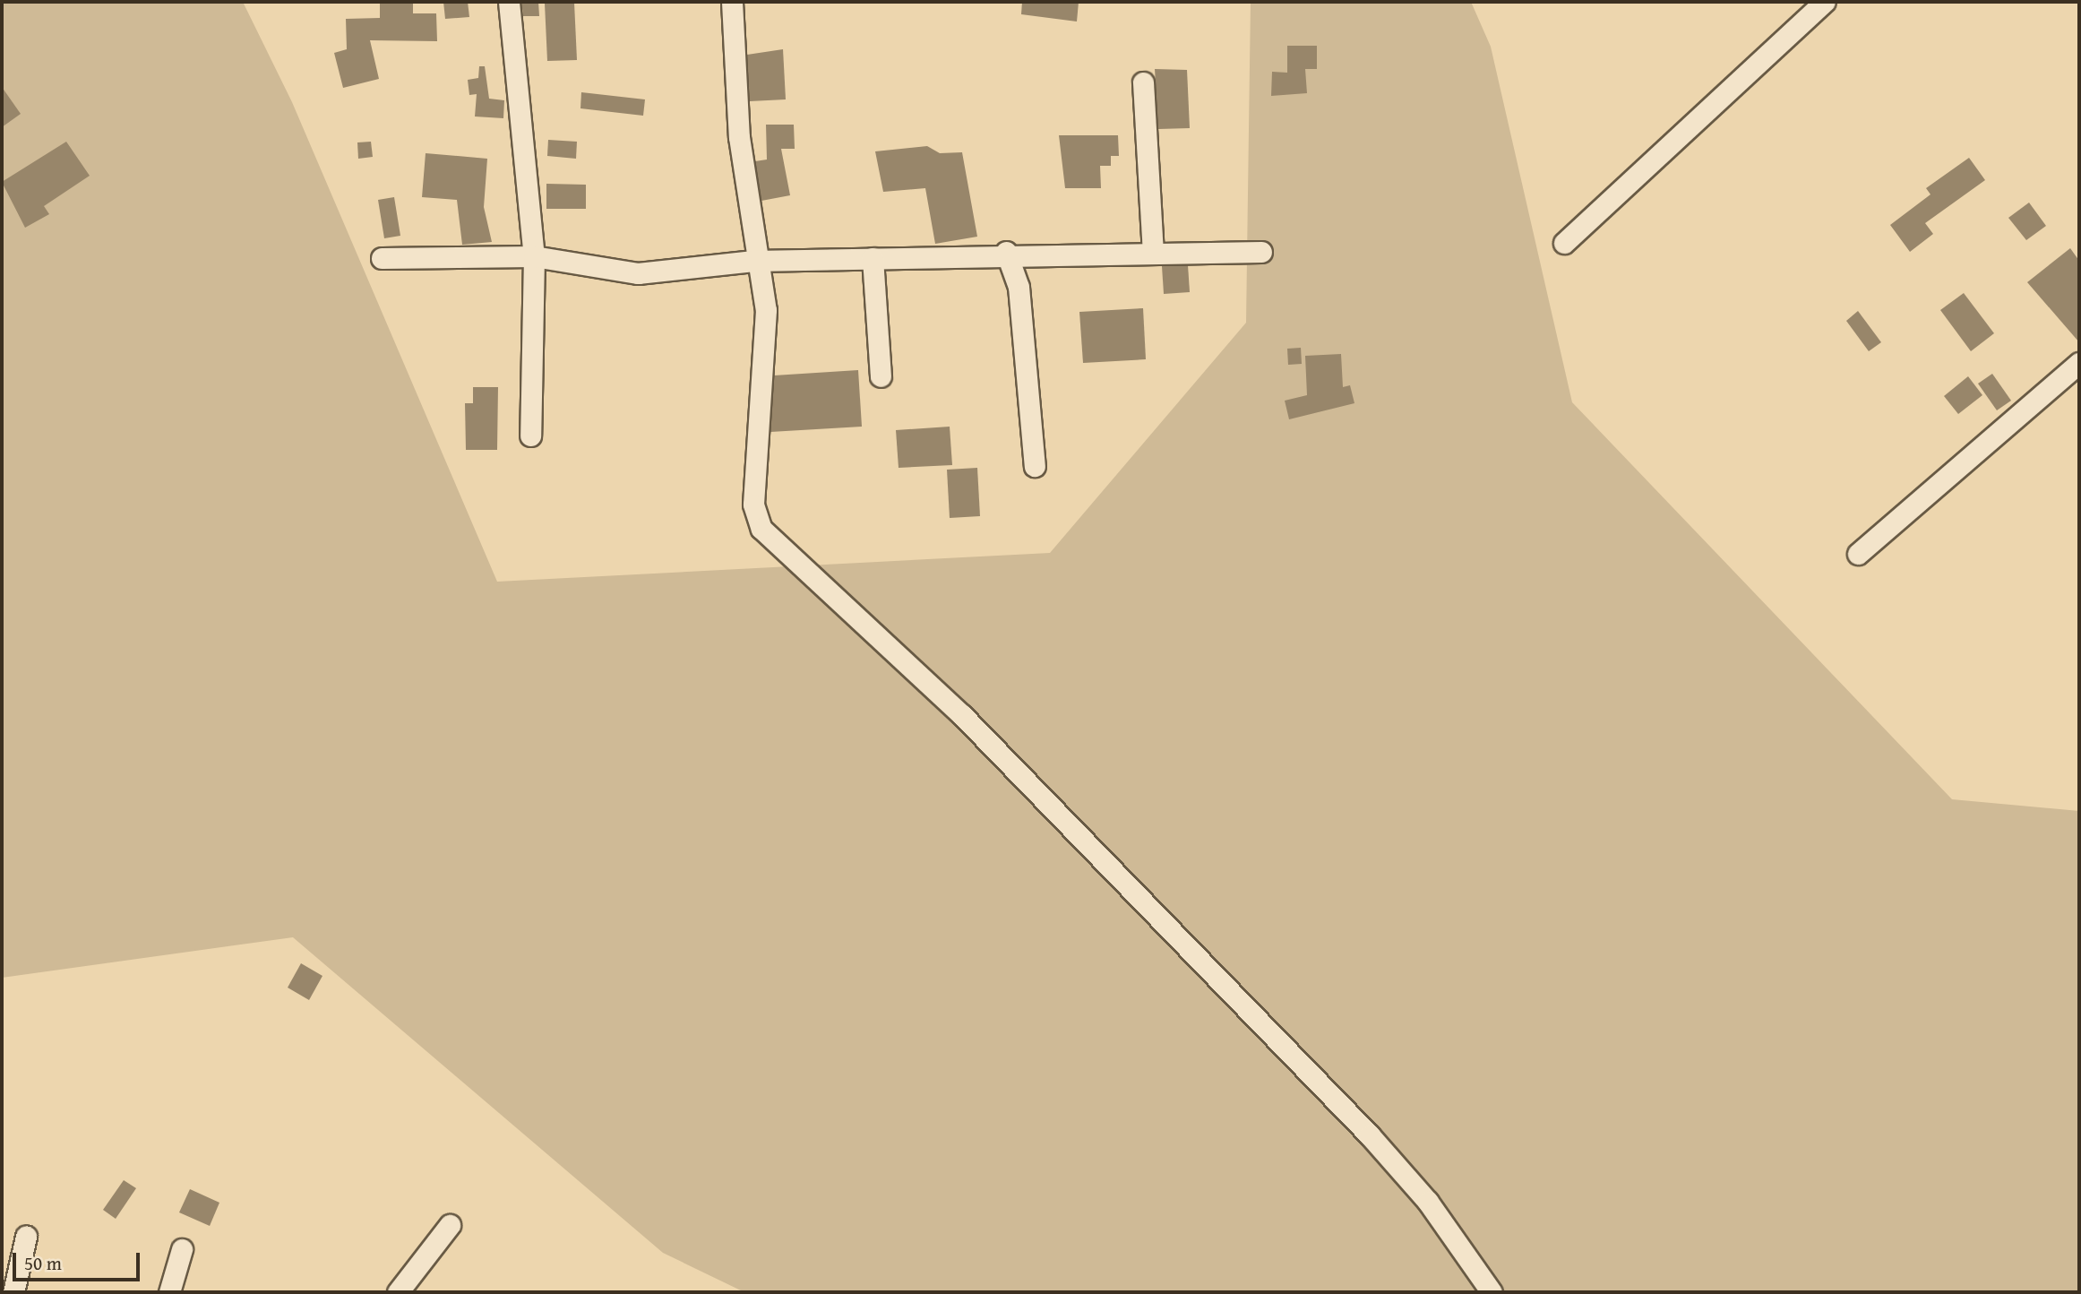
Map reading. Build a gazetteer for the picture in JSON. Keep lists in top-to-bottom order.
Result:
{
  "scale_bar": "50 m"
}
